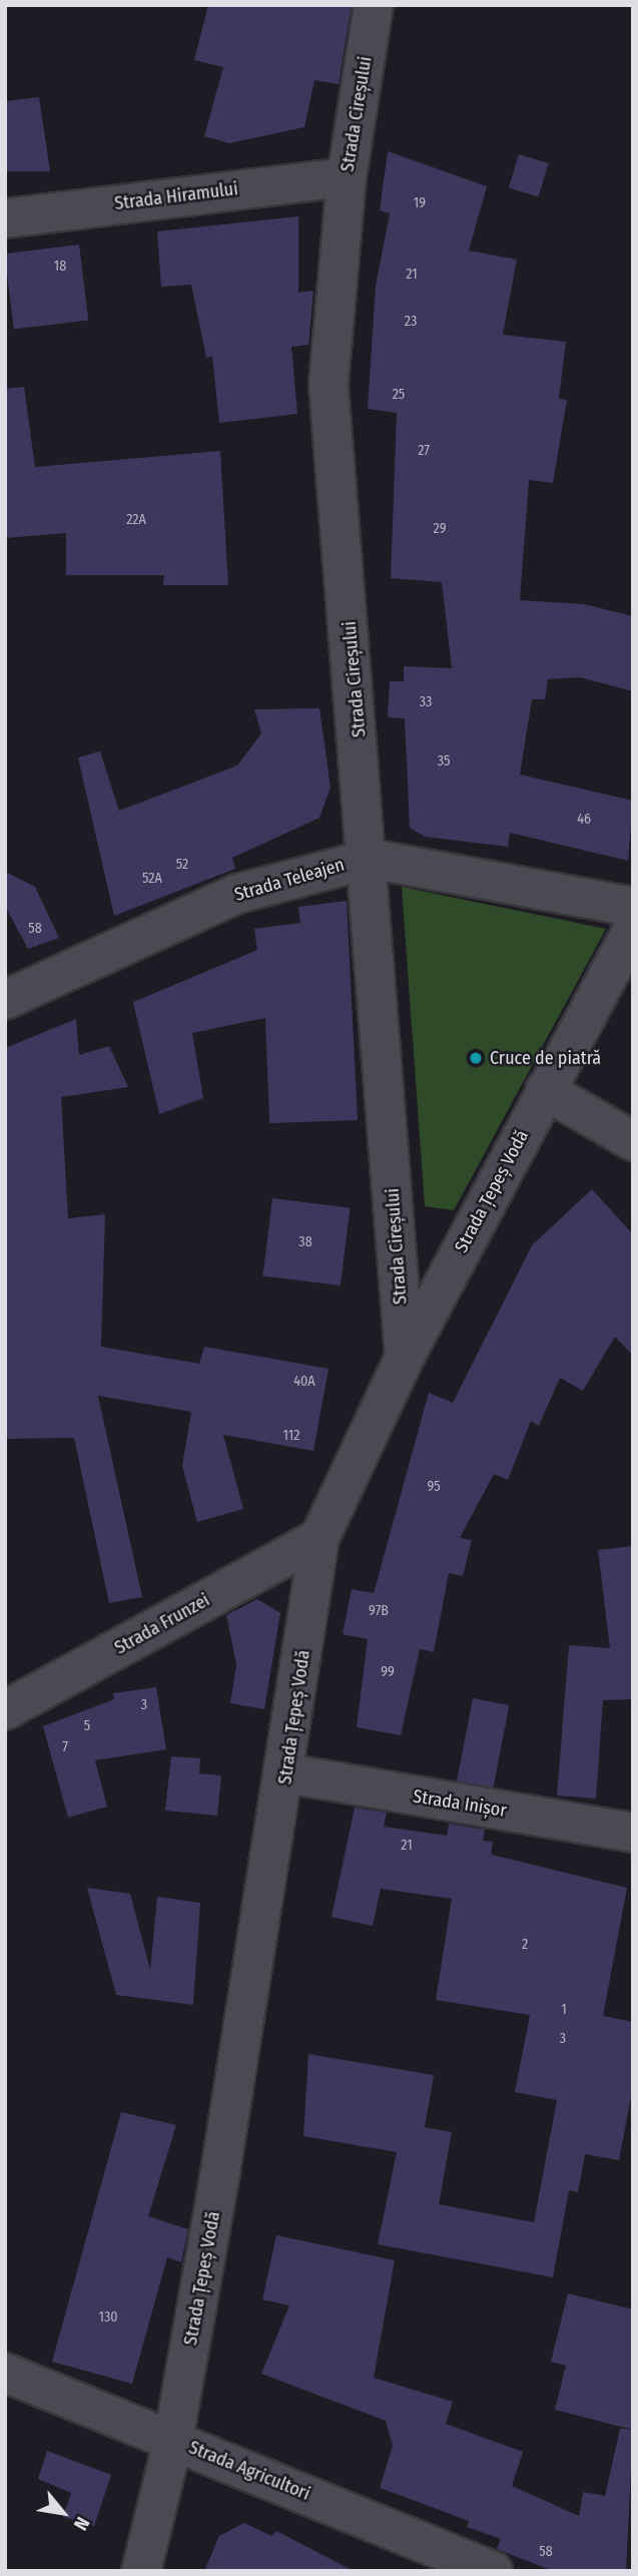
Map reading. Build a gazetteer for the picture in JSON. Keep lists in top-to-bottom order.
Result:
{
  "streets": {
    "street": [
      "Strada Cireșului",
      "Strada Hiramului",
      "Strada Teleajen",
      "Strada Țepeș Vodă",
      "Strada Frunzei",
      "Strada Inișor",
      "Strada Agricultori"
    ]
  },
  "crossings": [
    ["Strada Cireșului", "Strada Hiramului"],
    ["Strada Cireșului", "Strada Teleajen"],
    ["Strada Cireșului", "Strada Țepeș Vodă"],
    ["Strada Țepeș Vodă", "Strada Frunzei"],
    ["Strada Țepeș Vodă", "Strada Inișor"],
    ["Strada Țepeș Vodă", "Strada Agricultori"]
  ],
  "places": ["Cruce de piatră"],
  "house_numbers": [
    "19",
    "18",
    "21",
    "23",
    "25",
    "27",
    "22A",
    "29",
    "33",
    "35",
    "46",
    "52",
    "52A",
    "58",
    "38",
    "40A",
    "112",
    "95",
    "97B",
    "99",
    "3",
    "5",
    "7",
    "21",
    "2",
    "1",
    "3",
    "130",
    "58"
  ],
  "north": "bottom right"
}
